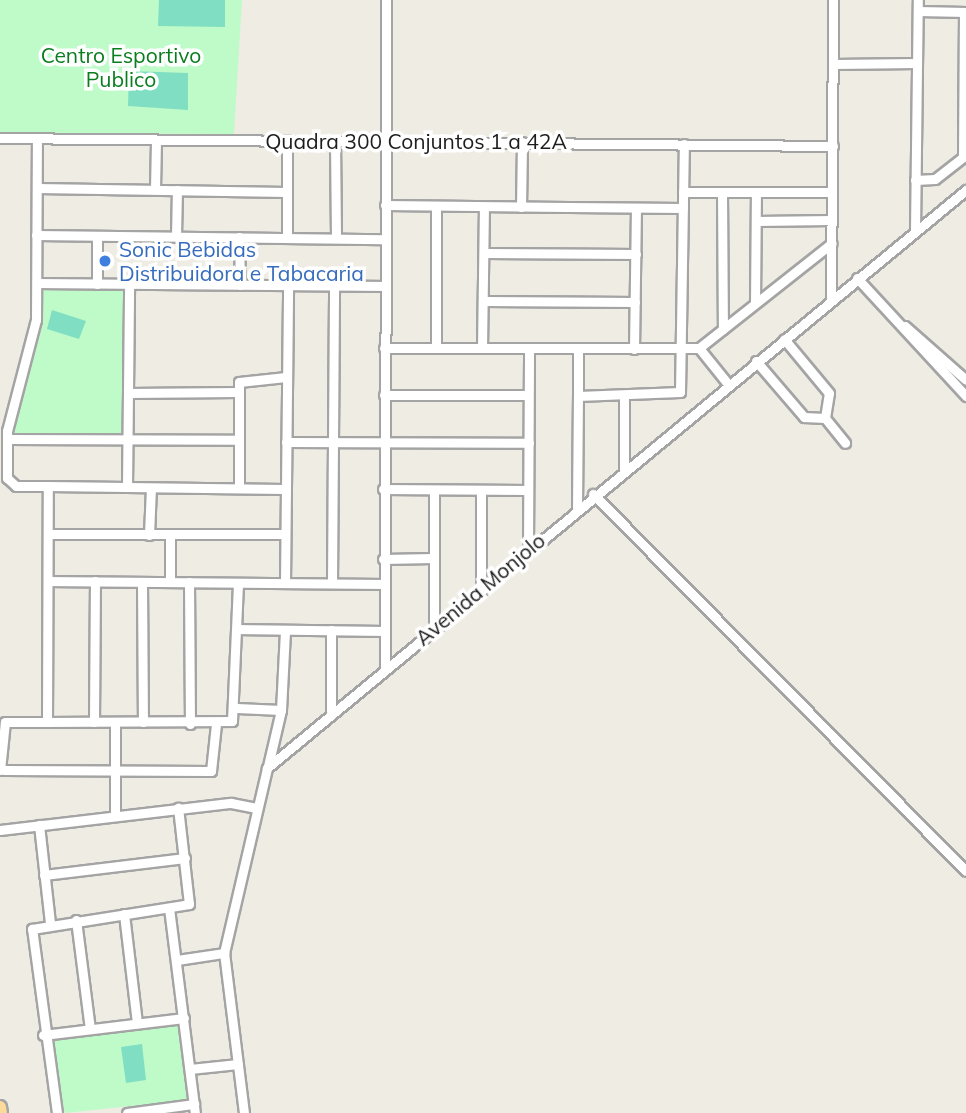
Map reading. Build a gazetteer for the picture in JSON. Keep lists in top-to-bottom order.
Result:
{
  "streets": {
    "street": ["Quadra 300 Conjuntos 1 a 42A", "Avenida Monjolo"]
  },
  "parks": ["Centro Esportivo Publico"],
  "places": ["Sonic Bebidas Distribuidora e Tabacaria"]
}
